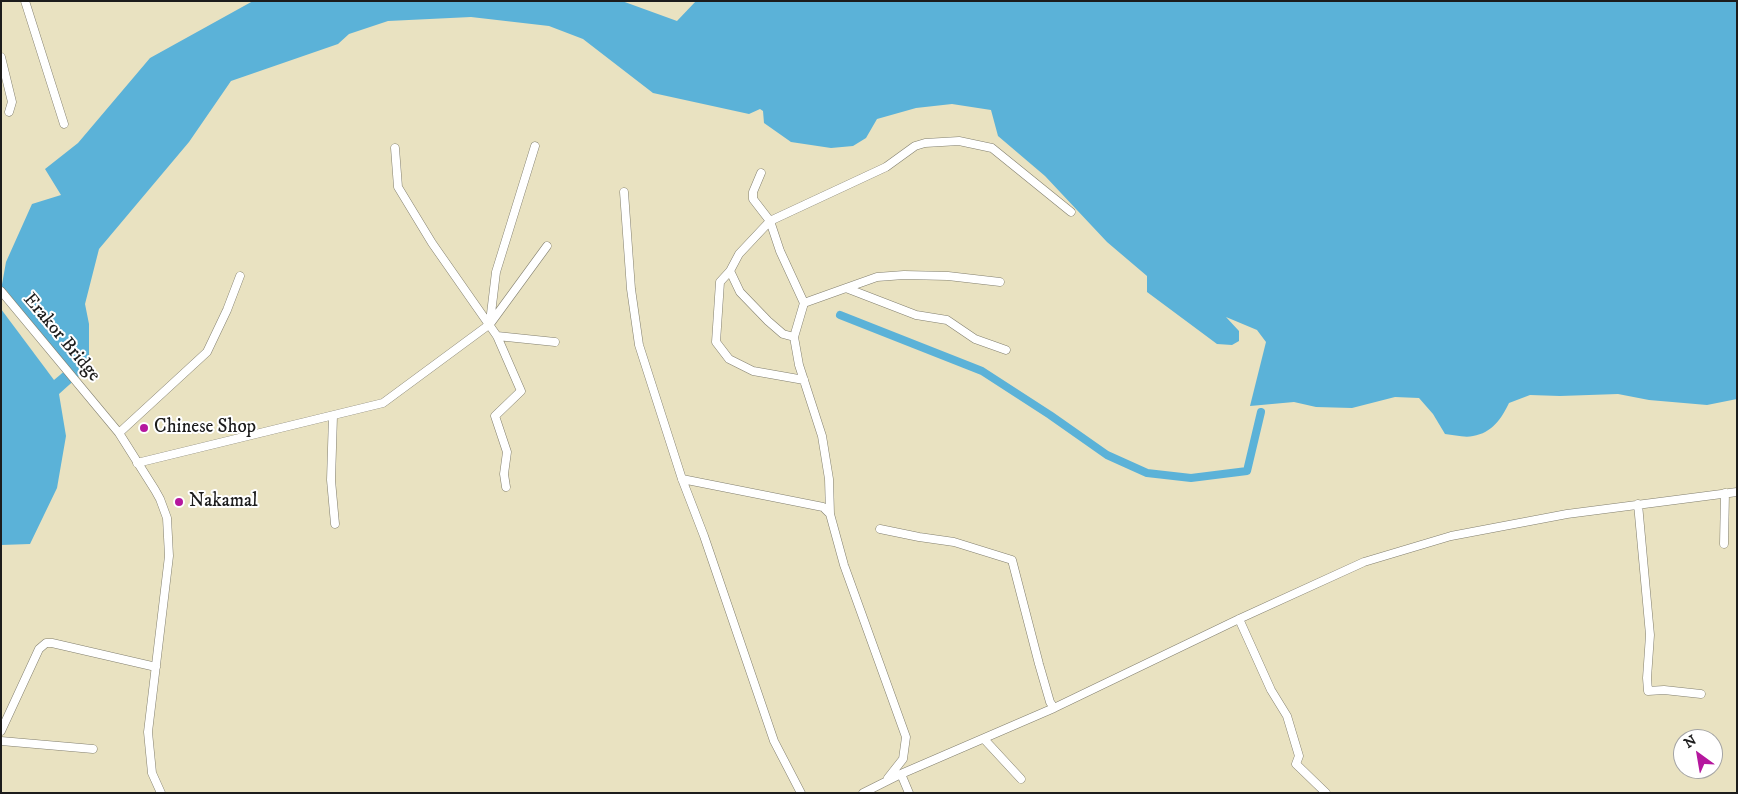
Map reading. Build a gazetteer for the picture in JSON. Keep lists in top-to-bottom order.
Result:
{
  "streets": {
    "street": ["Erakor Bridge"]
  },
  "places": ["Chinese Shop", "Nakamal"],
  "north": "top left"
}
